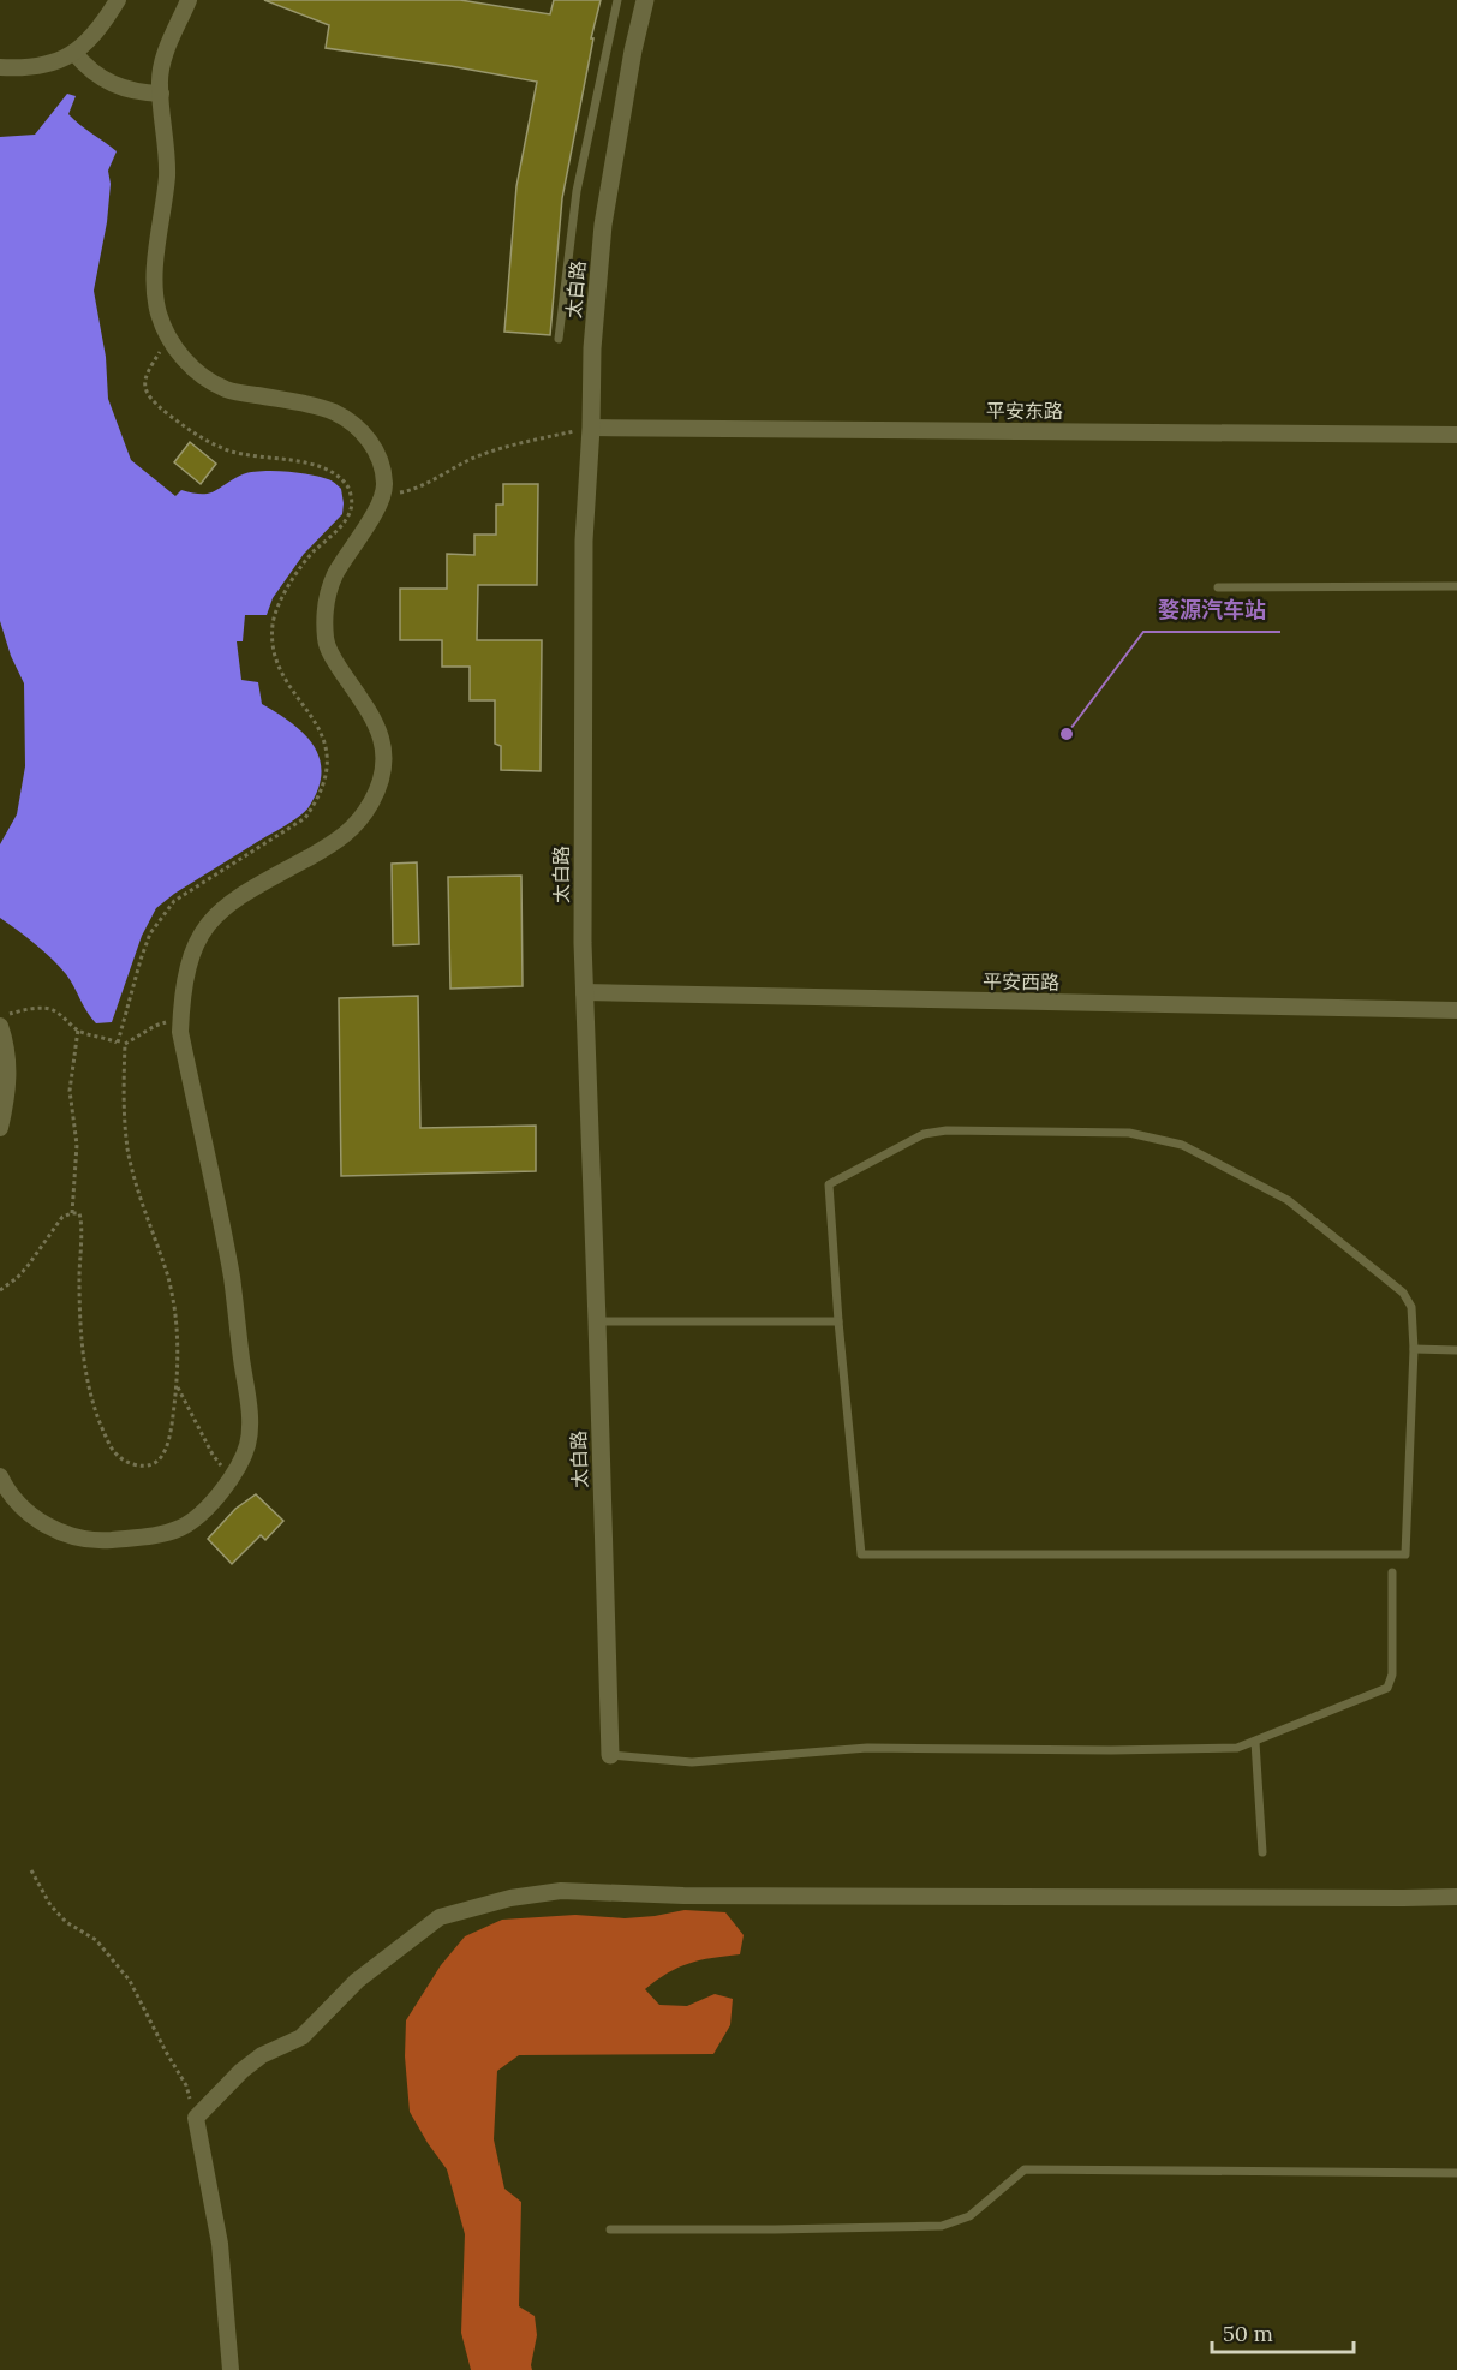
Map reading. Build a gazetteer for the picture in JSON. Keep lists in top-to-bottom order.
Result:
{
  "streets": {
    "street": ["太白路", "平安东路", "平安西路"]
  },
  "crossings": [
    ["太白路", "平安东路"],
    ["太白路", "平安西路"]
  ],
  "places": ["婺源汽车站"],
  "scale_bar": "50 m"
}
